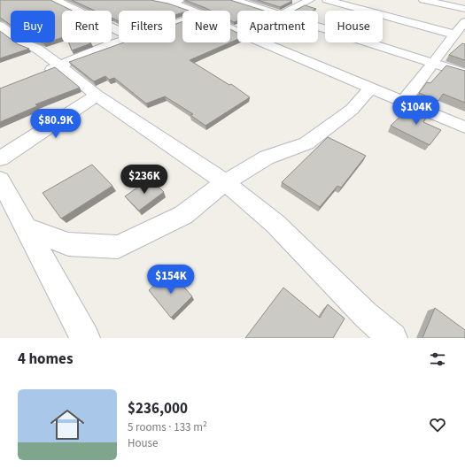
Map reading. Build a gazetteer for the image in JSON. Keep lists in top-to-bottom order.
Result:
{
  "page": {
    "chip": [
      "Buy",
      "Rent",
      "Filters",
      "New",
      "Apartment",
      "House"
    ],
    "price": [
      "$104K",
      "$80.9K",
      "$236K",
      "$154K"
    ],
    "heading": "4 homes",
    "list": [
      {
        "name": "$236,000",
        "note": "5 rooms · 133 m² · House"
      }
    ]
  }
}
